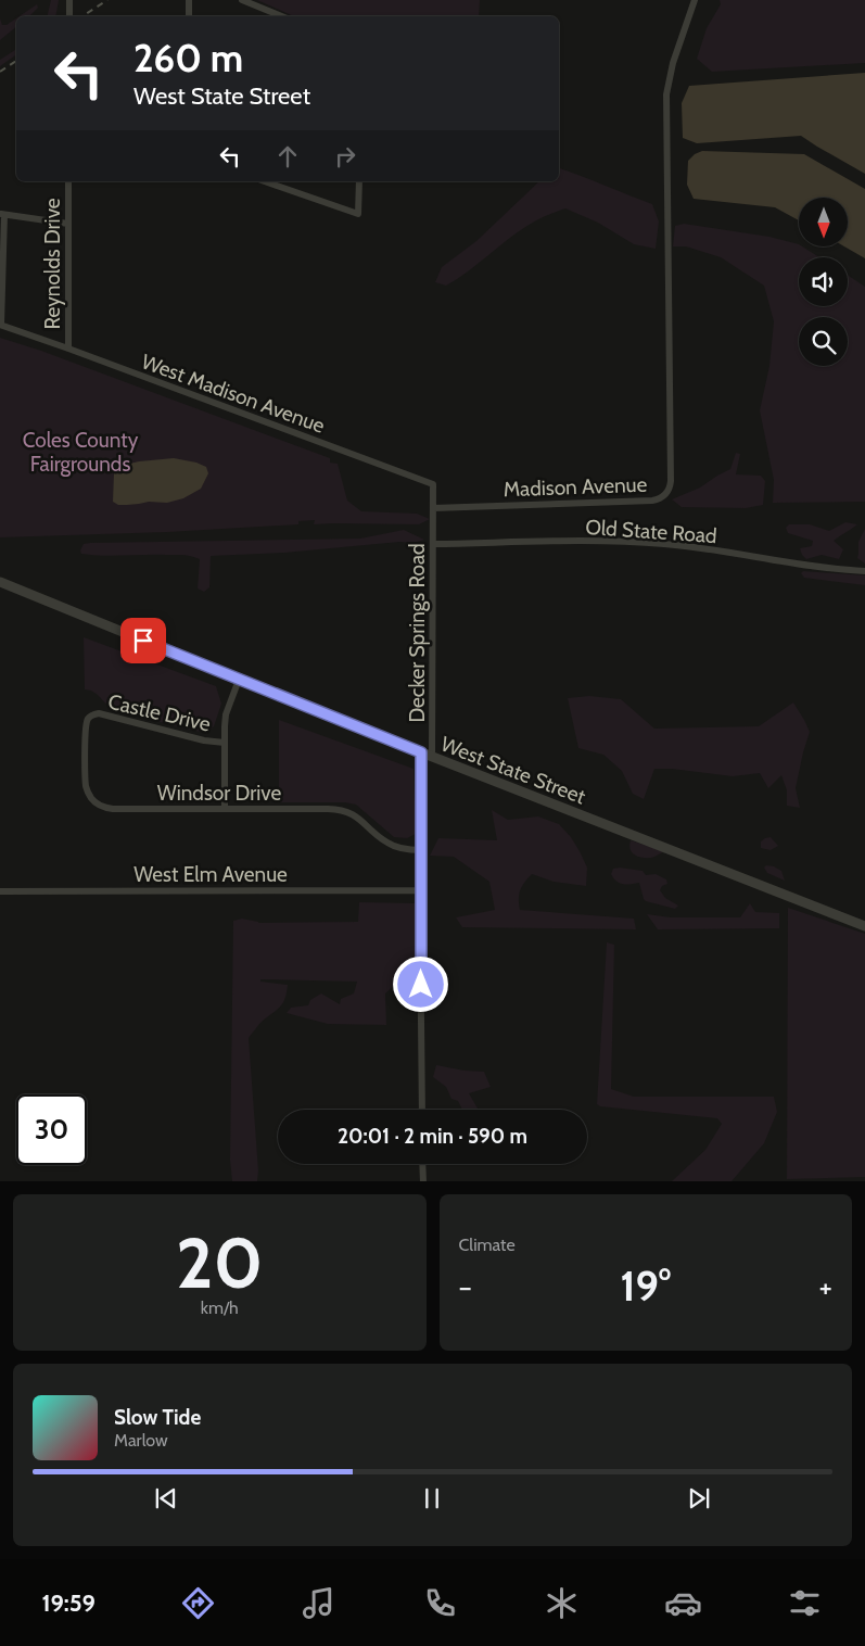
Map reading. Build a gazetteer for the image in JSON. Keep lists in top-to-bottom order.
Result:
{
  "streets": {
    "street": [
      "Reynolds Drive",
      "West Madison Avenue",
      "Madison Avenue",
      "Old State Road",
      "Decker Springs Road",
      "Castle Drive",
      "West State Street",
      "Windsor Drive",
      "West Elm Avenue"
    ]
  },
  "crossings": [
    ["Reynolds Drive", "West Madison Avenue"],
    ["West Madison Avenue", "Madison Avenue"],
    ["West Madison Avenue", "Decker Springs Road"],
    ["Madison Avenue", "Decker Springs Road"],
    ["Old State Road", "Decker Springs Road"],
    ["Decker Springs Road", "West State Street"],
    ["Decker Springs Road", "Windsor Drive"],
    ["Decker Springs Road", "West Elm Avenue"],
    ["Castle Drive", "Windsor Drive"]
  ],
  "parks": ["Coles County Fairgrounds"],
  "north": "bottom",
  "page": {
    "turn": ["260 m", "West State Street"],
    "limit": "30",
    "trip": "20:01 · 2 min · 590 m",
    "tile": [
      ["20", "km/h"],
      "Climate"
    ],
    "heat": ["−", "19°", "+"],
    "song": ["Slow Tide", "Marlow"],
    "tabs": "19:59"
  }
}
